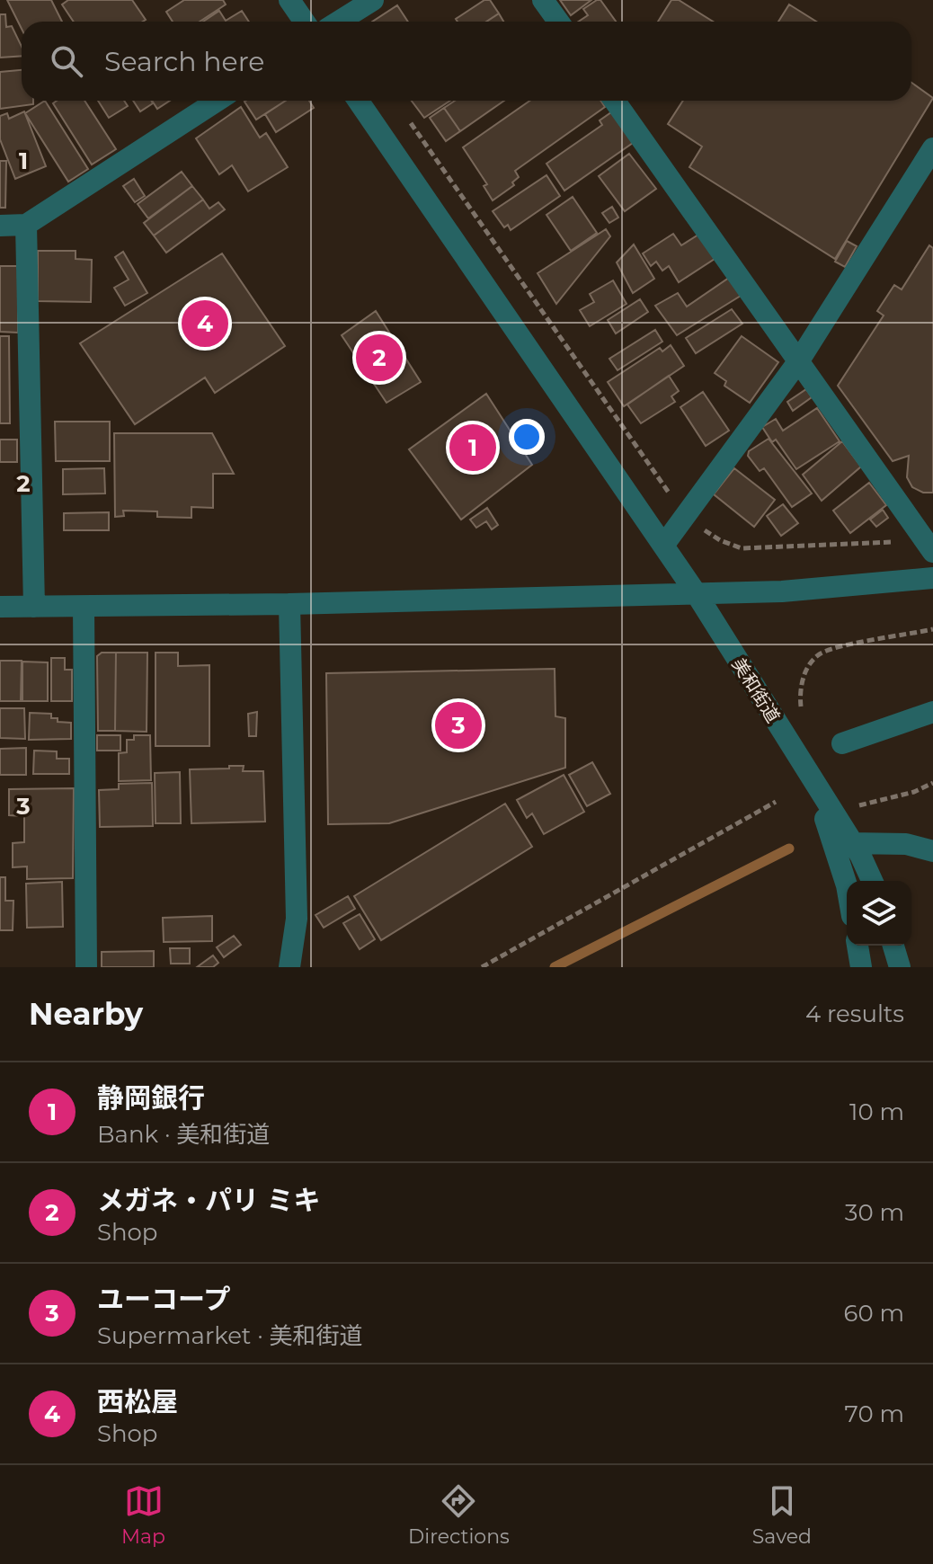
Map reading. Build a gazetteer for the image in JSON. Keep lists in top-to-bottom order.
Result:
{
  "streets": {
    "street": ["美和街道"]
  },
  "page": {
    "search": "Search here",
    "pins": [
      "4",
      "2",
      "1",
      "3"
    ],
    "heading": ["Nearby", "4 results"],
    "list": [
      {
        "mark": "1",
        "name": "静岡銀行",
        "note": "Bank · 美和街道",
        "value": "10 m"
      },
      {
        "mark": "2",
        "name": "メガネ・パリ ミキ",
        "note": "Shop",
        "value": "30 m"
      },
      {
        "mark": "3",
        "name": "ユーコープ",
        "note": "Supermarket · 美和街道",
        "value": "60 m"
      },
      {
        "mark": "4",
        "name": "西松屋",
        "note": "Shop",
        "value": "70 m"
      }
    ],
    "nav": ["Map", "Directions", "Saved"]
  },
  "grid": {
    "rows": ["1", "2", "3"]
  }
}
